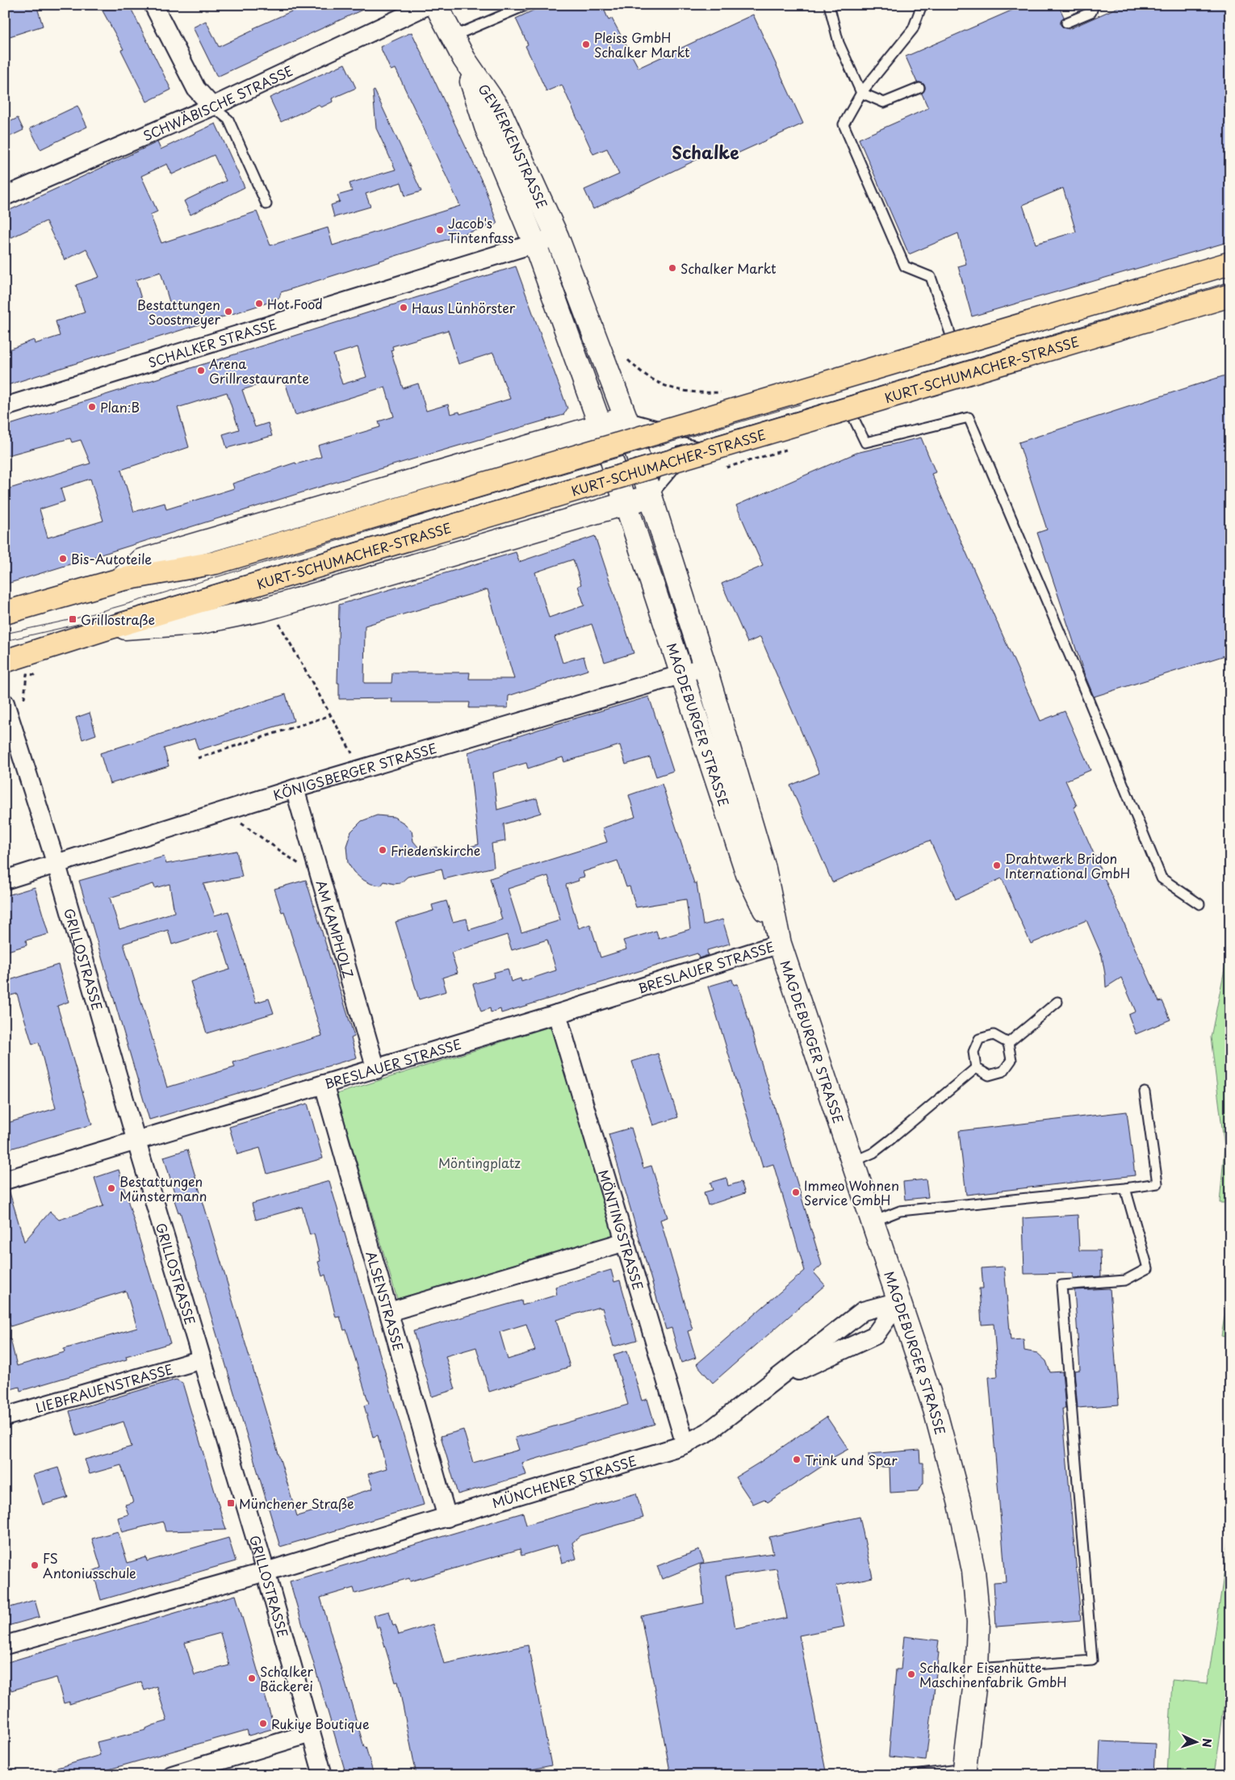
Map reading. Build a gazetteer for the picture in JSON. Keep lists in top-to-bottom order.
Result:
{
  "streets": {
    "main road": ["KURT-SCHUMACHER-STRASSE"],
    "street": [
      "SCHWÄBISCHE STRASSE",
      "GEWERKENSTRASSE",
      "SCHALKER STRASSE",
      "MAGDEBURGER STRASSE",
      "KÖNIGSBERGER STRASSE",
      "AM KAMPHOLZ",
      "GRILLOSTRASSE",
      "BRESLAUER STRASSE",
      "MÖNTINGSTRASSE",
      "ALSENSTRASSE",
      "LIEBFRAUENSTRASSE",
      "MÜNCHENER STRASSE"
    ]
  },
  "crossings": [
    ["GEWERKENSTRASSE", "SCHALKER STRASSE"],
    ["KURT-SCHUMACHER-STRASSE", "MAGDEBURGER STRASSE"],
    ["MAGDEBURGER STRASSE", "KÖNIGSBERGER STRASSE"],
    ["MAGDEBURGER STRASSE", "BRESLAUER STRASSE"],
    ["MAGDEBURGER STRASSE", "MÜNCHENER STRASSE"],
    ["KÖNIGSBERGER STRASSE", "AM KAMPHOLZ"],
    ["KÖNIGSBERGER STRASSE", "GRILLOSTRASSE"],
    ["AM KAMPHOLZ", "BRESLAUER STRASSE"],
    ["GRILLOSTRASSE", "BRESLAUER STRASSE"],
    ["GRILLOSTRASSE", "LIEBFRAUENSTRASSE"],
    ["GRILLOSTRASSE", "MÜNCHENER STRASSE"],
    ["BRESLAUER STRASSE", "MÖNTINGSTRASSE"],
    ["BRESLAUER STRASSE", "ALSENSTRASSE"],
    ["MÖNTINGSTRASSE", "MÜNCHENER STRASSE"],
    ["ALSENSTRASSE", "MÜNCHENER STRASSE"]
  ],
  "districts": ["Schalke"],
  "parks": ["Möntingplatz"],
  "places": {
    "other": [
      "Pleiss GmbH Schalker Markt",
      "Jacob's Tintenfass",
      "Schalker Markt",
      "Hot Food",
      "Haus Lünhörster",
      "Bestattungen Soostmeyer",
      "Arena Grillrestaurante",
      "Plan:B",
      "Bis-Autoteile",
      "Friedenskirche",
      "Drahtwerk Bridon International GmbH",
      "Bestattungen Münstermann",
      "Immeo Wohnen Service GmbH",
      "Trink und Spar",
      "FS Antoniusschule",
      "Schalker Eisenhütte Maschinenfabrik GmbH",
      "Schalker Bäckerei",
      "Rukiye Boutique"
    ],
    "transit": ["Grillostraße", "Münchener Straße"]
  },
  "north": "right"
}
